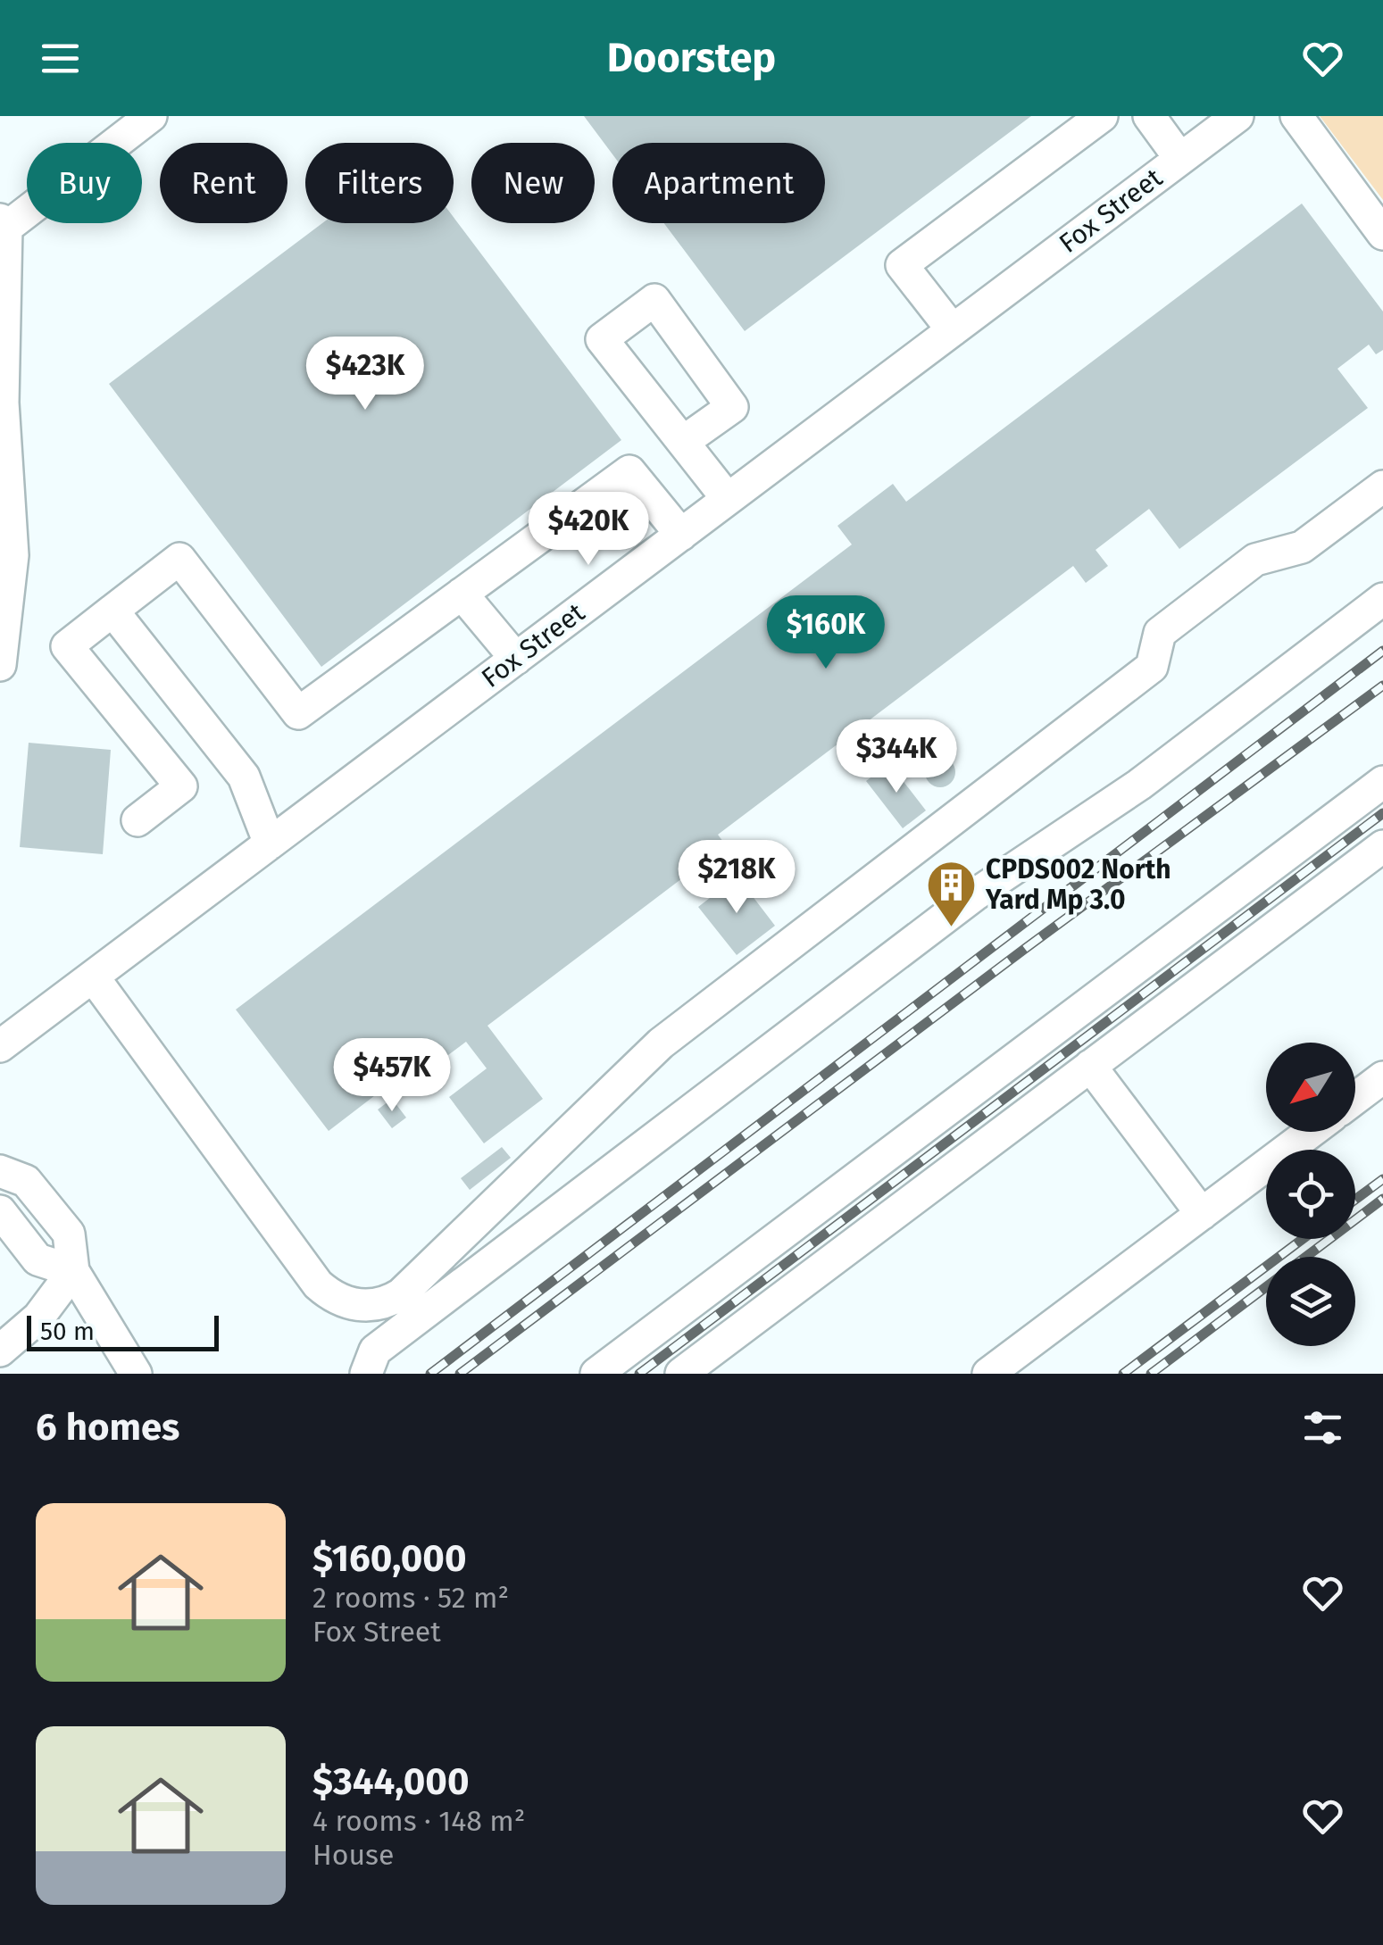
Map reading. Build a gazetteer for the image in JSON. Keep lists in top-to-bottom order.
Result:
{
  "streets": {
    "street": ["Fox Street"]
  },
  "places": {
    "building": ["CPDS002 North Yard Mp 3.0"]
  },
  "scale_bar": "50 m",
  "north": "bottom left",
  "page": {
    "header": "Doorstep",
    "chip": [
      "Buy",
      "Rent",
      "Filters",
      "New",
      "Apartment"
    ],
    "price": [
      "$423K",
      "$420K",
      "$160K",
      "$344K",
      "$218K",
      "$457K"
    ],
    "scale": "50 m",
    "heading": "6 homes",
    "list": [
      {
        "name": "$160,000",
        "note": "2 rooms · 52 m² · Fox Street"
      },
      {
        "name": "$344,000",
        "note": "4 rooms · 148 m² · House"
      }
    ]
  }
}
